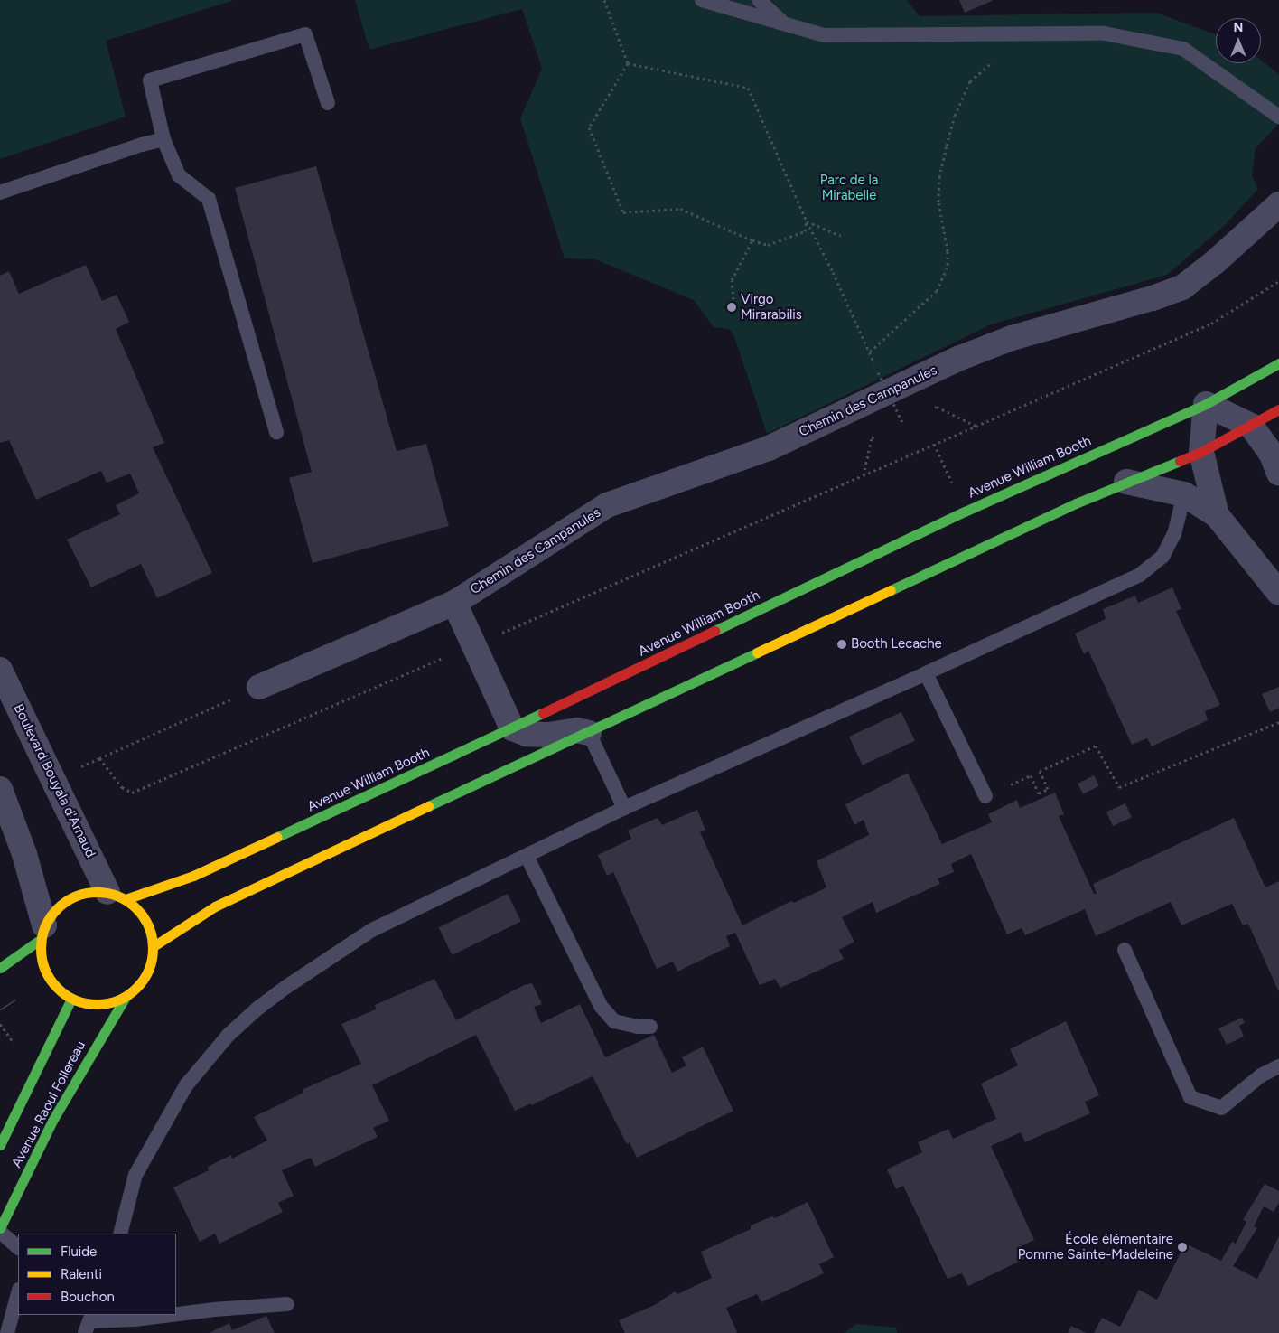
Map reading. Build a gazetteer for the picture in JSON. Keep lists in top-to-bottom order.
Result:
{
  "streets": {
    "street": [
      "Chemin des Campanules",
      "Avenue William Booth",
      "Boulevard Bouyala d'Arnaud",
      "Avenue Raoul Follereau"
    ]
  },
  "crossings": [
    ["Avenue William Booth", "Boulevard Bouyala d'Arnaud"],
    ["Avenue William Booth", "Avenue Raoul Follereau"],
    ["Boulevard Bouyala d'Arnaud", "Avenue Raoul Follereau"]
  ],
  "parks": ["Parc de la Mirabelle"],
  "places": ["Virgo Mirarabilis", "Booth Lecache", "École élémentaire Pomme Sainte-Madeleine"],
  "legend": ["Fluide", "Ralenti", "Bouchon"],
  "north": "top"
}
